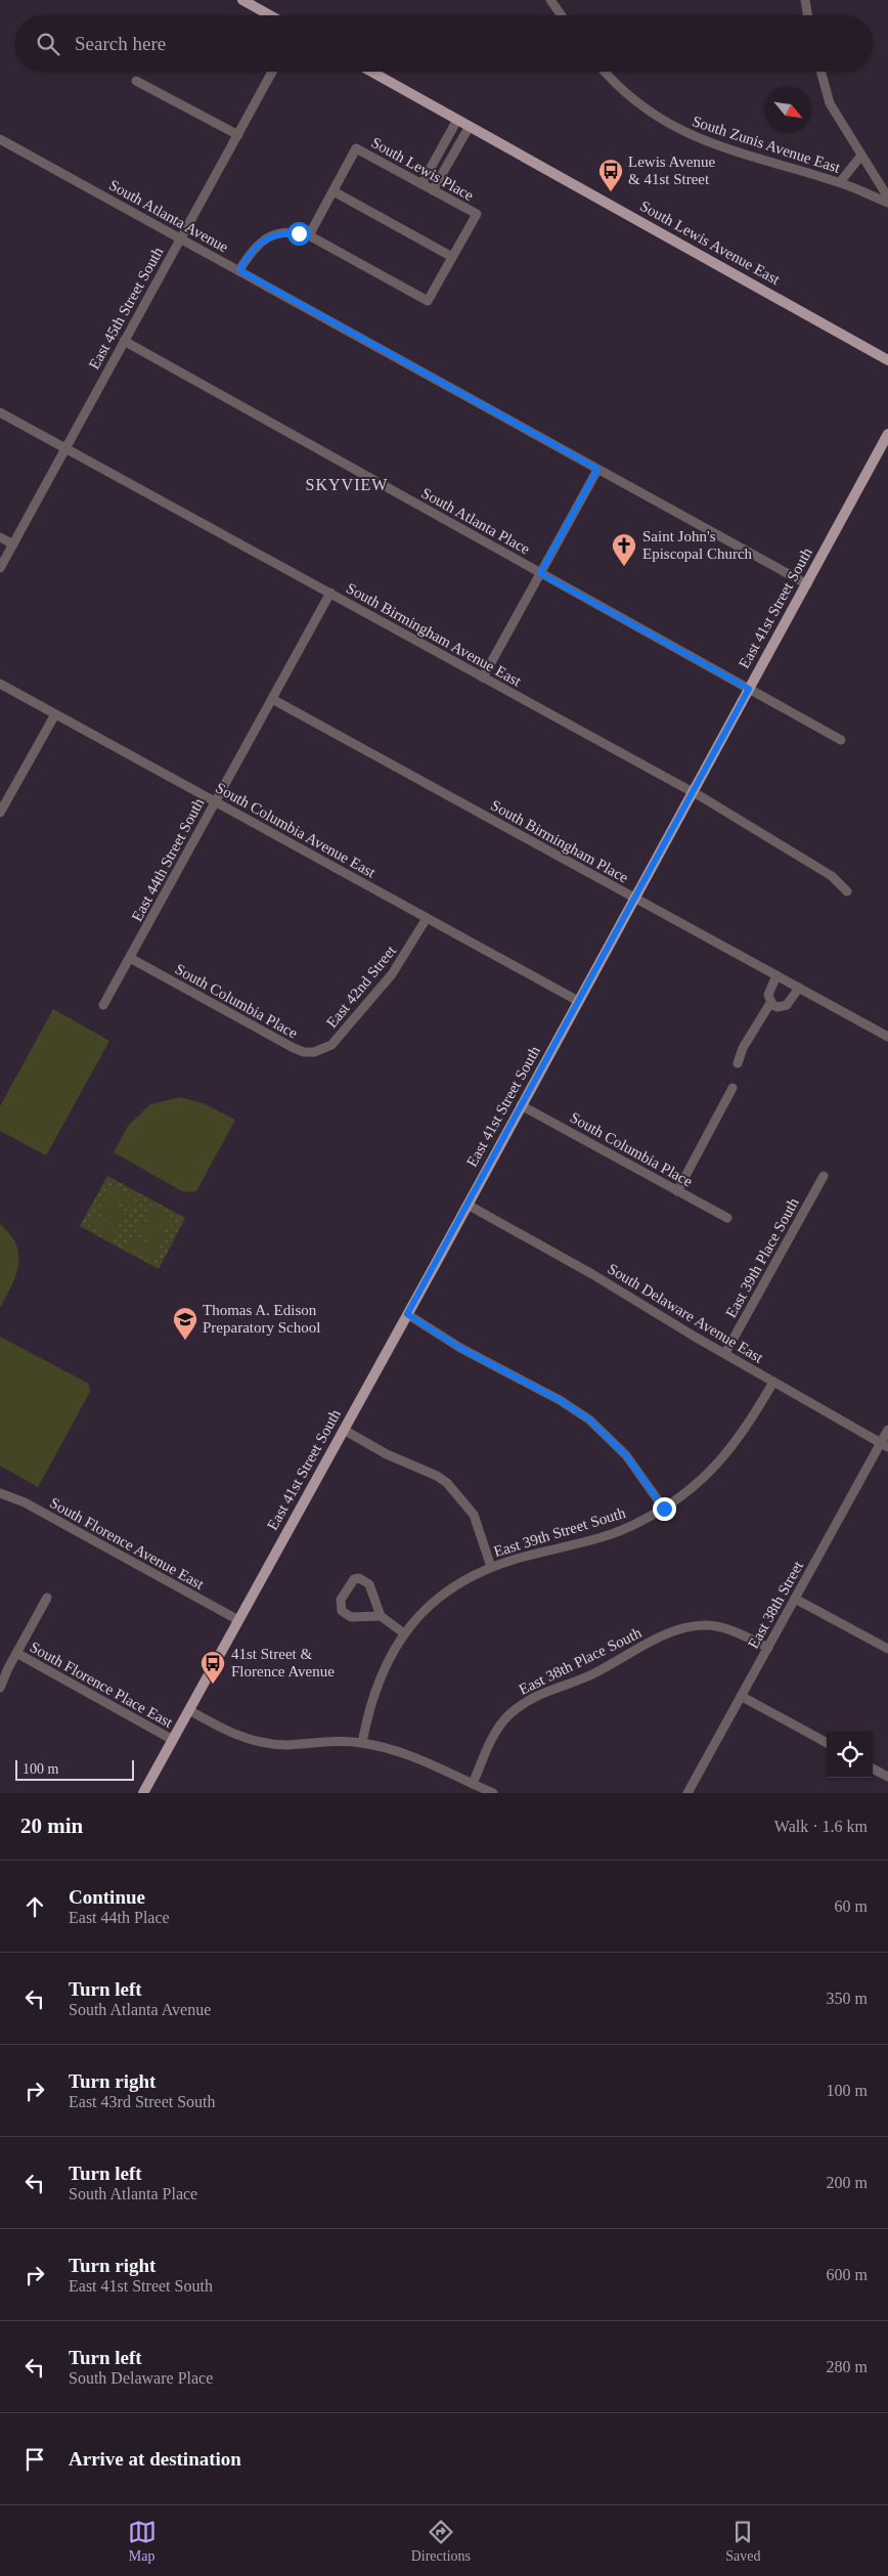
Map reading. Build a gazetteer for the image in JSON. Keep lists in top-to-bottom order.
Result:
{
  "streets": {
    "main road": ["South Lewis Avenue East", "East 41st Street South"],
    "street": [
      "South Zunis Avenue East",
      "South Lewis Place",
      "South Atlanta Avenue",
      "East 45th Street South",
      "South Atlanta Place",
      "South Birmingham Avenue East",
      "South Columbia Avenue East",
      "South Birmingham Place",
      "East 44th Street South",
      "East 42nd Street",
      "South Columbia Place",
      "East 39th Place South",
      "South Delaware Avenue East",
      "East 39th Street South",
      "South Florence Avenue East",
      "East 38th Street",
      "East 38th Place South",
      "South Florence Place East"
    ]
  },
  "crossings": [
    ["South Atlanta Avenue", "East 45th Street South"],
    ["South Atlanta Avenue", "East 41st Street South"],
    ["East 45th Street South", "South Atlanta Place"],
    ["East 45th Street South", "South Birmingham Avenue East"],
    ["South Atlanta Place", "East 41st Street South"],
    ["East 41st Street South", "South Birmingham Avenue East"],
    ["East 41st Street South", "South Columbia Avenue East"],
    ["East 41st Street South", "South Birmingham Place"],
    ["East 41st Street South", "South Columbia Place"],
    ["East 41st Street South", "South Delaware Avenue East"],
    ["East 41st Street South", "South Florence Avenue East"],
    ["East 41st Street South", "South Florence Place East"],
    ["South Birmingham Avenue East", "East 44th Street South"],
    ["South Columbia Avenue East", "East 44th Street South"],
    ["South Columbia Avenue East", "East 42nd Street"],
    ["South Birmingham Place", "East 44th Street South"],
    ["East 44th Street South", "South Columbia Place"],
    ["East 42nd Street", "South Columbia Place"],
    ["East 39th Place South", "South Delaware Avenue East"],
    ["South Delaware Avenue East", "East 39th Street South"],
    ["South Delaware Avenue East", "East 38th Street"],
    ["East 38th Street", "East 38th Place South"]
  ],
  "districts": ["SKYVIEW"],
  "places": {
    "bus stop": ["Lewis Avenue & 41st Street", "41st Street & Florence Avenue"],
    "church": ["Saint John's Episcopal Church"],
    "school or university": ["Thomas A. Edison Preparatory School"]
  },
  "scale_bar": "100 m",
  "north": "bottom right",
  "page": {
    "search": "Search here",
    "scale": "100 m",
    "heading": ["20 min", "Walk · 1.6 km"],
    "list": [
      ["Continue", "East 44th Place", "60 m"],
      ["Turn left", "South Atlanta Avenue", "350 m"],
      ["Turn right", "East 43rd Street South", "100 m"],
      ["Turn left", "South Atlanta Place", "200 m"],
      ["Turn right", "East 41st Street South", "600 m"],
      ["Turn left", "South Delaware Place", "280 m"],
      "Arrive at destination"
    ],
    "nav": ["Map", "Directions", "Saved"]
  }
}
